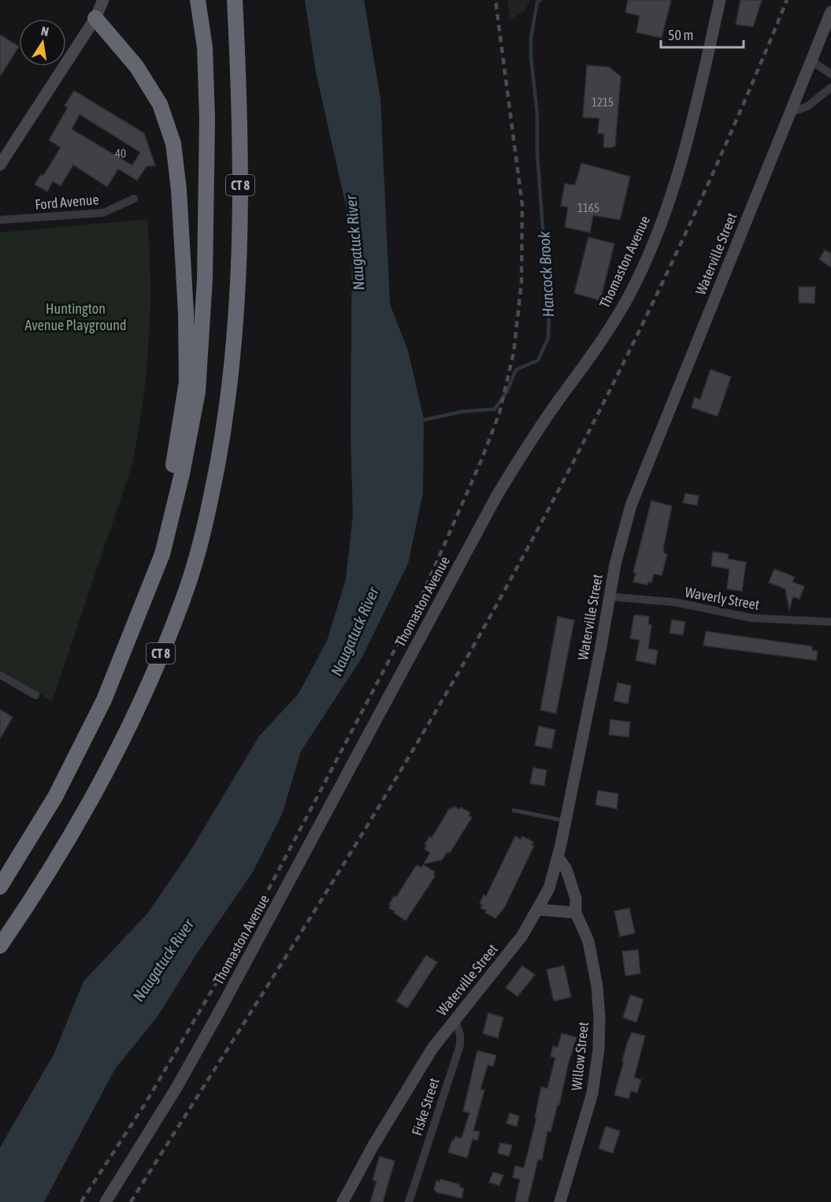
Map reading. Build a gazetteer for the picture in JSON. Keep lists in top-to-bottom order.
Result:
{
  "streets": {
    "highway": ["CT 8"],
    "street": [
      "Ford Avenue",
      "Waterville Street",
      "Thomaston Avenue",
      "Waverly Street",
      "Willow Street",
      "Fiske Street"
    ]
  },
  "crossings": [
    ["Waterville Street", "Waverly Street"],
    ["Waterville Street", "Willow Street"],
    ["Waterville Street", "Fiske Street"]
  ],
  "water": ["Naugatuck River", "Hancock Brook"],
  "parks": ["Huntington Avenue Playground"],
  "house_numbers": ["1215", "40", "1165"],
  "scale_bar": "50 m",
  "north": "top"
}
